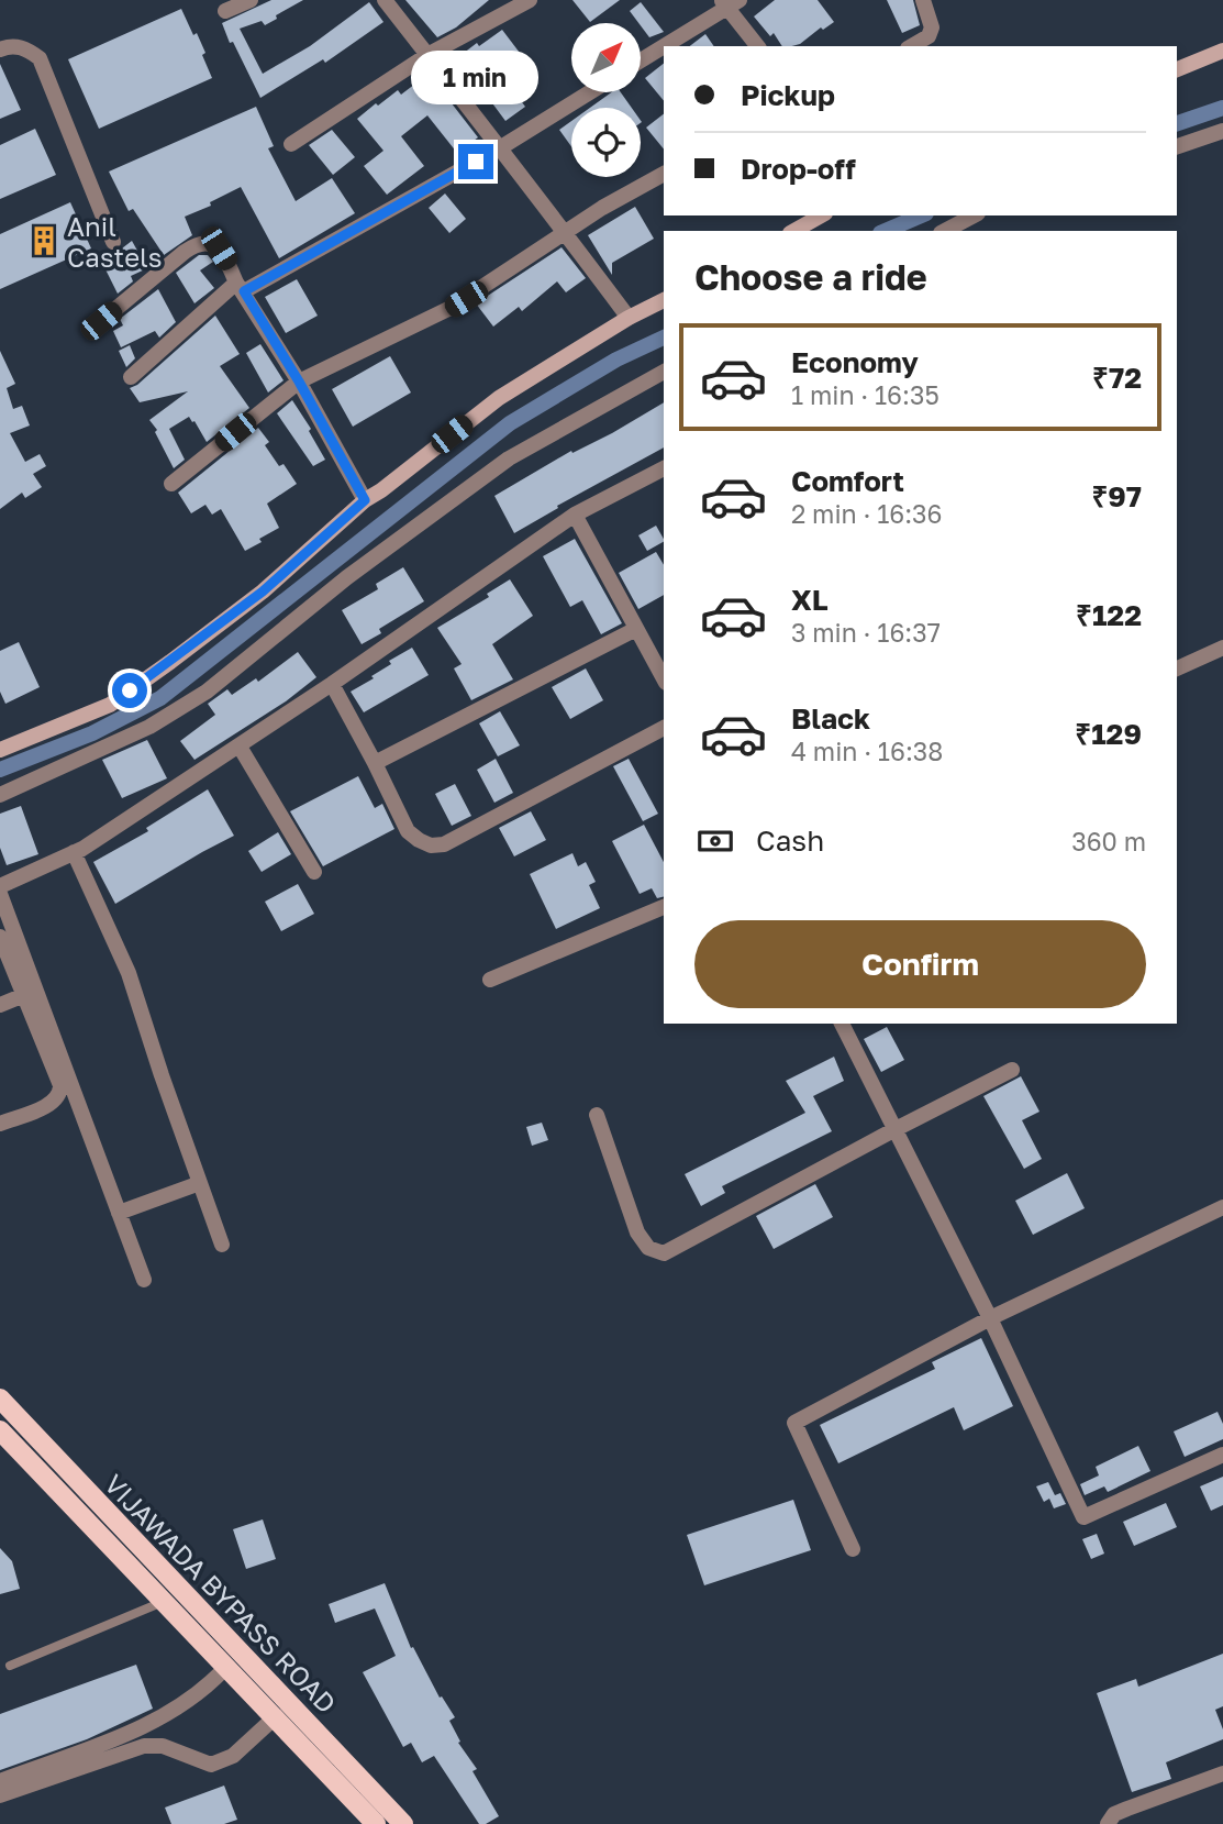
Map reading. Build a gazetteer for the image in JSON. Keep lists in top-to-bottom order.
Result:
{
  "streets": {
    "main road": ["VIJAWADA BYPASS ROAD"]
  },
  "places": {
    "building": ["Anil Castels"]
  },
  "north": "top right",
  "page": {
    "banner": ["Pickup", "Drop-off"],
    "bubble": "1 min",
    "heading": "Choose a ride",
    "list": [
      {
        "name": "Economy",
        "note": "1 min · 16:35",
        "value": "₹72"
      },
      {
        "name": "Comfort",
        "note": "2 min · 16:36",
        "value": "₹97"
      },
      {
        "name": "XL",
        "note": "3 min · 16:37",
        "value": "₹122"
      },
      {
        "name": "Black",
        "note": "4 min · 16:38",
        "value": "₹129"
      }
    ],
    "pay": ["Cash", "360 m"],
    "buttons": "Confirm"
  }
}
